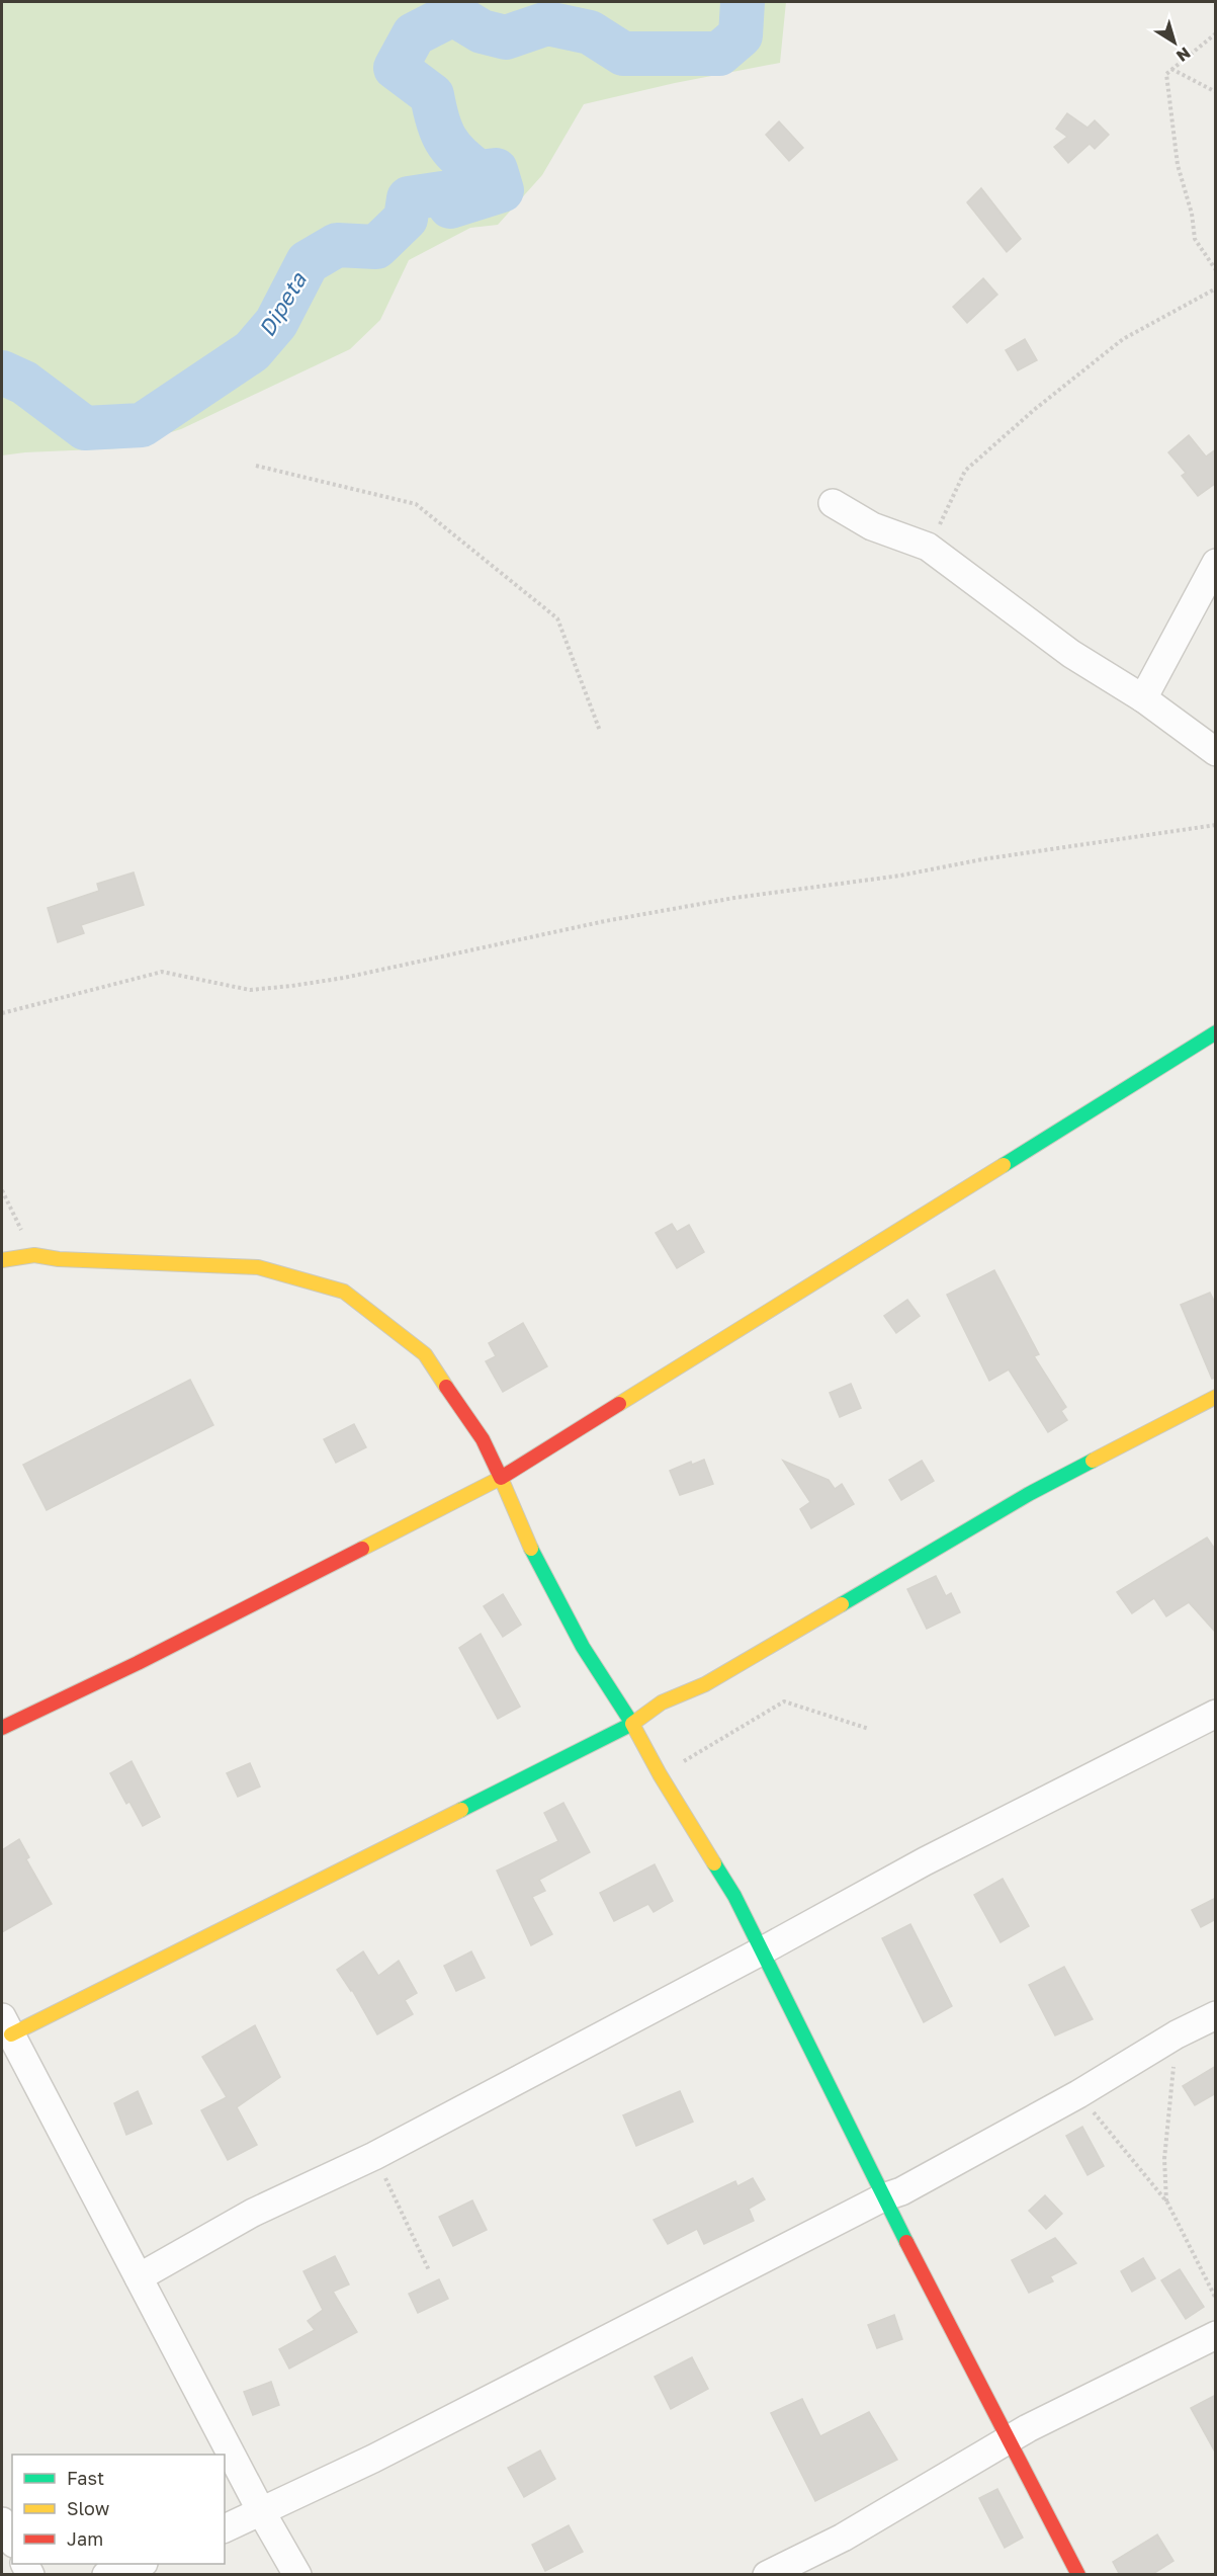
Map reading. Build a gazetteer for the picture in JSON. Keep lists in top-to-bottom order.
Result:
{
  "water": ["Dipeta"],
  "legend": ["Fast", "Slow", "Jam"],
  "north": "bottom right"
}
